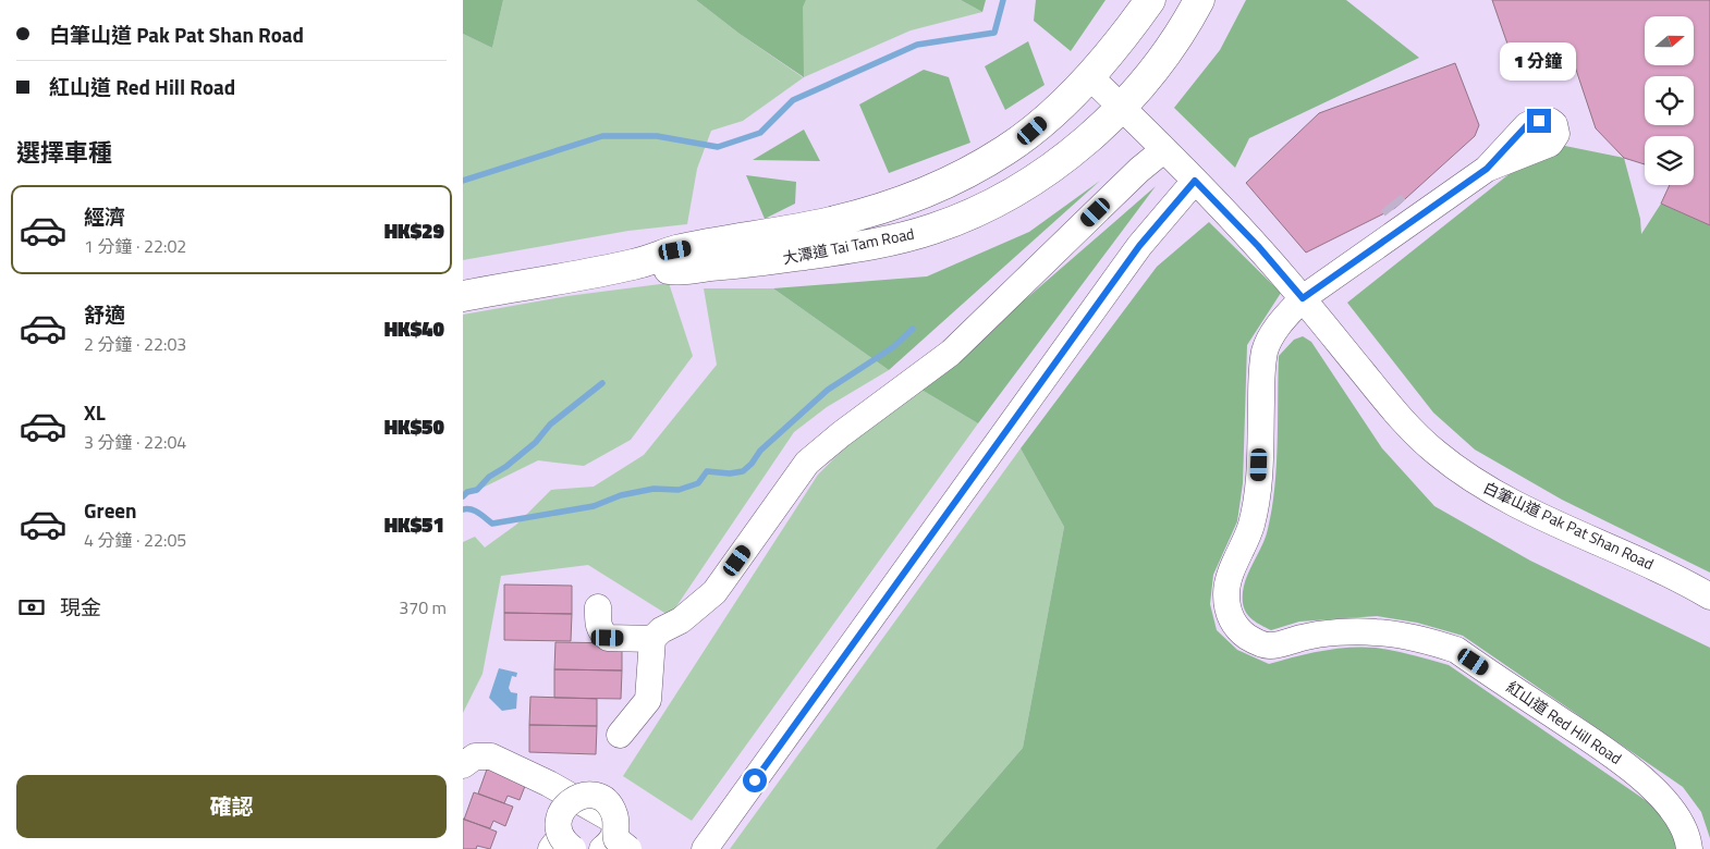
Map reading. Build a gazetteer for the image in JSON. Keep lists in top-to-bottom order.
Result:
{
  "streets": {
    "main road": ["大潭道 Tai Tam Road"],
    "street": ["白筆山道 Pak Pat Shan Road", "紅山道 Red Hill Road"]
  },
  "crossings": [
    ["大潭道 Tai Tam Road", "白筆山道 Pak Pat Shan Road"],
    ["白筆山道 Pak Pat Shan Road", "紅山道 Red Hill Road"]
  ],
  "north": "right",
  "page": {
    "banner": ["白筆山道 Pak Pat Shan Road", "紅山道 Red Hill Road"],
    "bubble": "1 分鐘",
    "heading": "選擇車種",
    "list": [
      {
        "name": "經濟",
        "note": "1 分鐘 · 22:02",
        "value": "HK$29"
      },
      {
        "name": "舒適",
        "note": "2 分鐘 · 22:03",
        "value": "HK$40"
      },
      {
        "name": "XL",
        "note": "3 分鐘 · 22:04",
        "value": "HK$50"
      },
      {
        "name": "Green",
        "note": "4 分鐘 · 22:05",
        "value": "HK$51"
      }
    ],
    "pay": ["現金", "370 m"],
    "buttons": "確認"
  }
}
